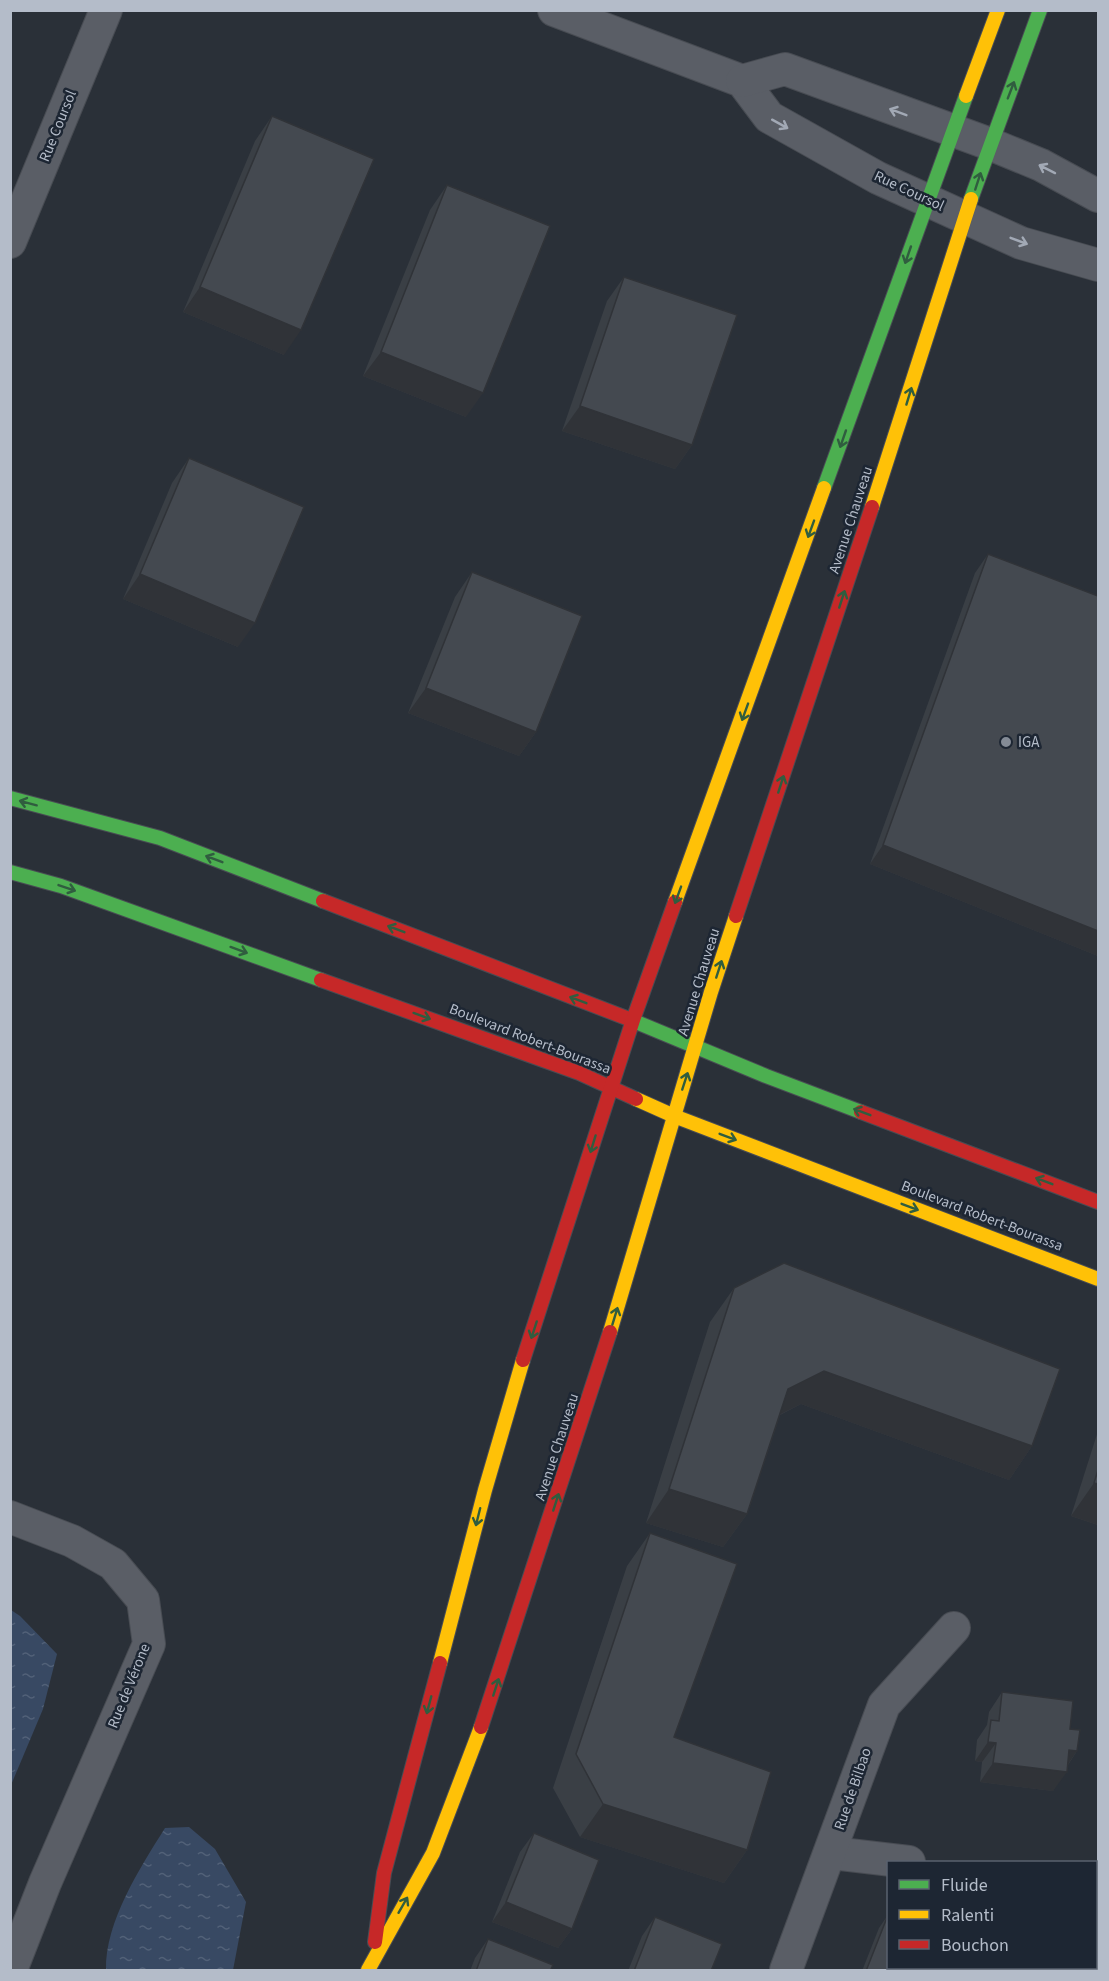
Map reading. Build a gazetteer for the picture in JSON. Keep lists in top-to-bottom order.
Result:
{
  "streets": {
    "main road": ["Avenue Chauveau", "Boulevard Robert-Bourassa"],
    "street": ["Rue Coursol", "Rue de Vérone", "Rue de Bilbao"]
  },
  "crossings": [
    ["Rue Coursol", "Avenue Chauveau"],
    ["Avenue Chauveau", "Boulevard Robert-Bourassa"]
  ],
  "places": ["IGA"],
  "legend": ["Fluide", "Ralenti", "Bouchon"]
}
